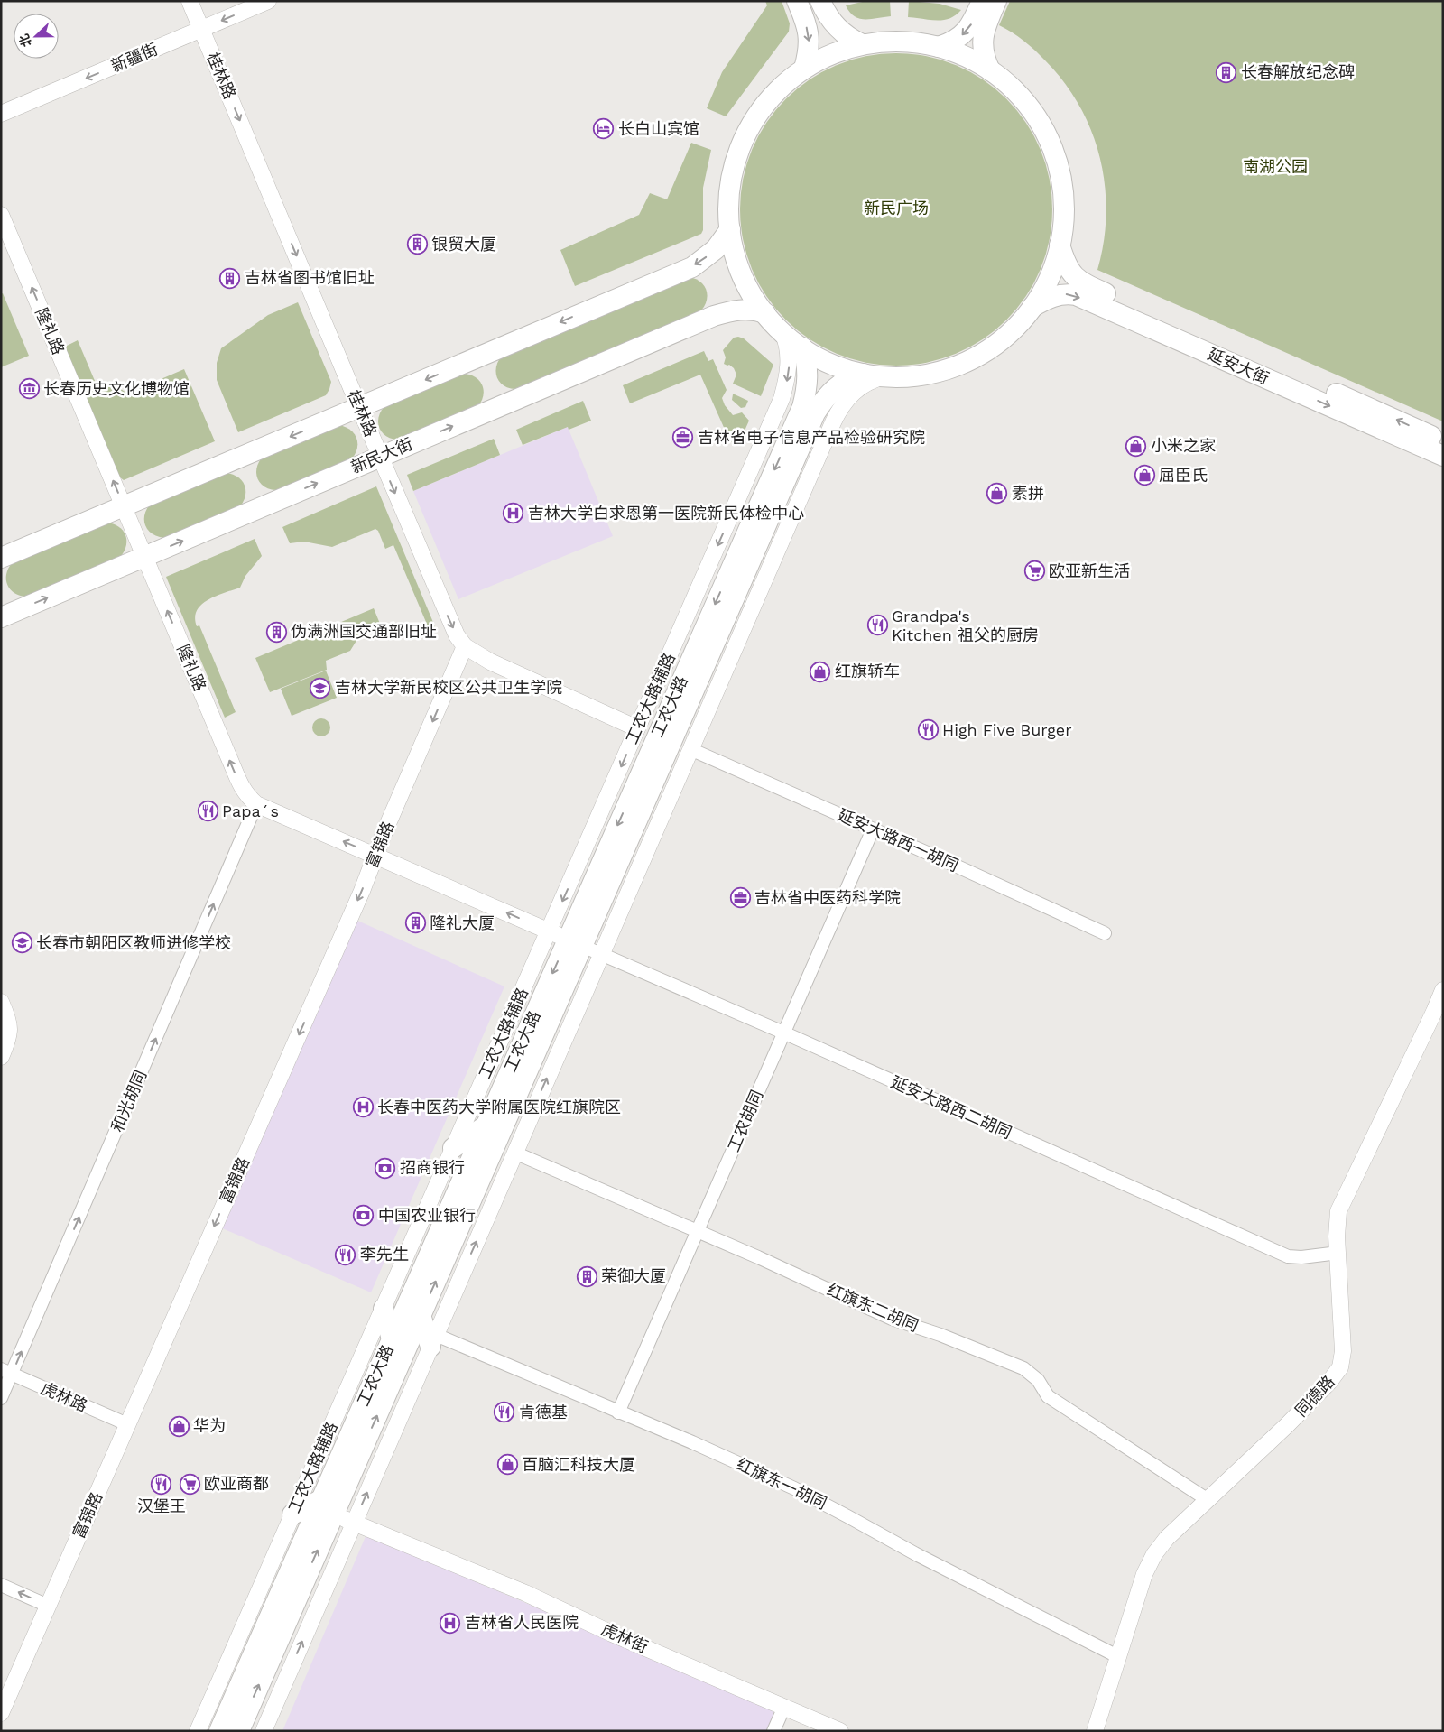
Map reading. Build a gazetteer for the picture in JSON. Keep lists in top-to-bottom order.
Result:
{
  "streets": {
    "main road": ["延安大街", "新民大街", "工农大路"],
    "street": [
      "新疆街",
      "桂林路",
      "隆礼路",
      "工农大路辅路",
      "延安大路西一胡同",
      "富锦路",
      "和光胡同",
      "延安大路西二胡同",
      "工农胡同",
      "红旗东二胡同",
      "同德路",
      "虎林路",
      "红旗东一胡同",
      "虎林街"
    ]
  },
  "crossings": [
    ["新疆街", "桂林路"],
    ["桂林路", "新民大街"],
    ["桂林路", "工农大路辅路"],
    ["桂林路", "富锦路"],
    ["隆礼路", "新民大街"],
    ["隆礼路", "工农大路辅路"],
    ["隆礼路", "工农大路"],
    ["隆礼路", "富锦路"],
    ["隆礼路", "和光胡同"],
    ["隆礼路", "延安大路西二胡同"],
    ["工农大路", "延安大路西二胡同"],
    ["工农大路", "虎林街"],
    ["延安大路西一胡同", "工农胡同"],
    ["富锦路", "虎林路"],
    ["和光胡同", "虎林路"],
    ["延安大路西二胡同", "工农胡同"],
    ["延安大路西二胡同", "同德路"],
    ["工农胡同", "红旗东二胡同"],
    ["工农胡同", "红旗东一胡同"],
    ["红旗东二胡同", "同德路"],
    ["同德路", "红旗东一胡同"]
  ],
  "one_way": [
    "新疆街",
    "桂林路",
    "隆礼路",
    "富锦路",
    "和光胡同"
  ],
  "parks": ["南湖公园", "新民广场"],
  "places": {
    "building": [
      "长春解放纪念碑",
      "银贸大厦",
      "吉林省图书馆旧址",
      "伪满洲国交通部旧址",
      "隆礼大厦",
      "荣御大厦"
    ],
    "hotel": ["长白山宾馆"],
    "museum": ["长春历史文化博物馆"],
    "office": ["吉林省电子信息产品检验研究院", "吉林省中医药科学院"],
    "shop": [
      "小米之家",
      "屈臣氏",
      "素拼",
      "红旗轿车",
      "华为",
      "百脑汇科技大厦"
    ],
    "hospital": ["吉林大学白求恩第一医院新民体检中心", "长春中医药大学附属医院红旗院区", "吉林省人民医院"],
    "supermarket": ["欧亚新生活", "欧亚商都"],
    "restaurant": [
      "Grandpa's Kitchen 祖父的厨房",
      "High Five Burger",
      "Papa´s",
      "李先生",
      "肯德基",
      "汉堡王"
    ],
    "school or university": ["吉林大学新民校区公共卫生学院", "长春市朝阳区教师进修学校"],
    "bank": ["招商银行", "中国农业银行"]
  },
  "north": "left"
}
